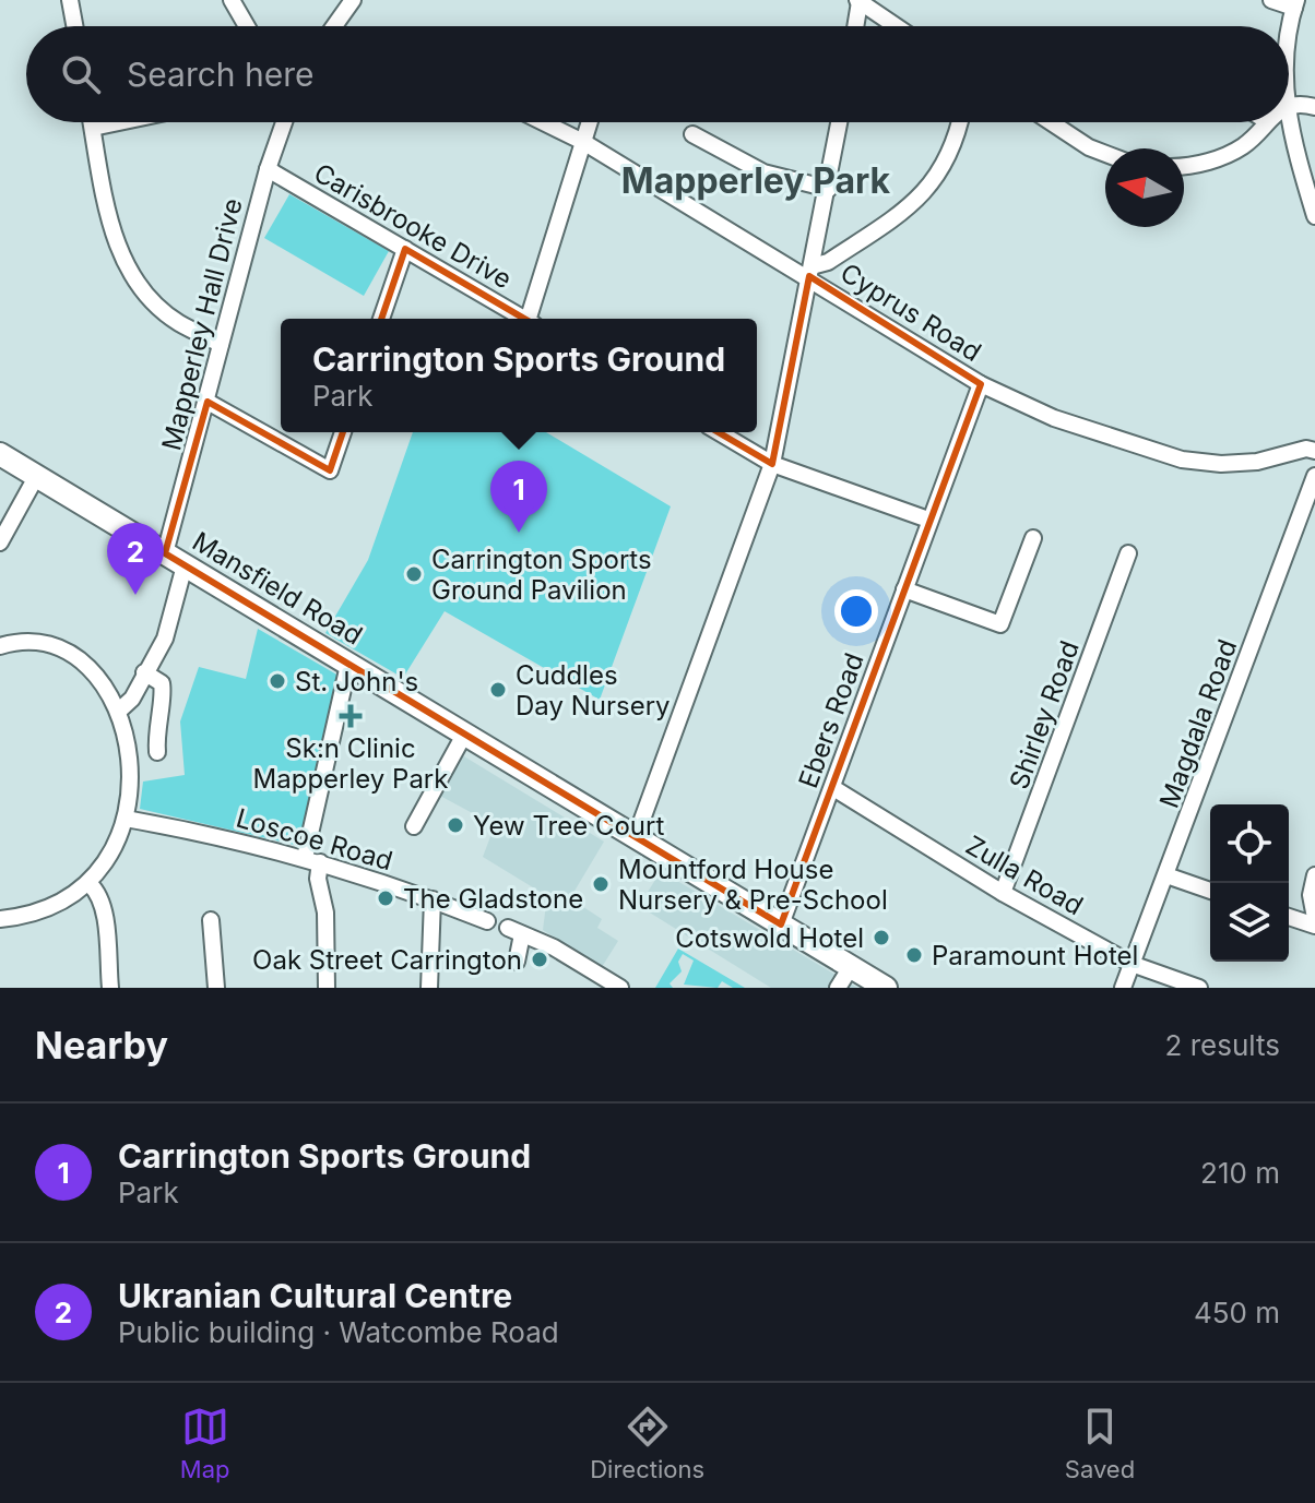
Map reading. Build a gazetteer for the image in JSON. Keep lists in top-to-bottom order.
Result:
{
  "streets": {
    "highway": ["Mansfield Road"],
    "street": [
      "Carisbrooke Drive",
      "Cyprus Road",
      "Mapperley Hall Drive",
      "Shirley Road",
      "Ebers Road",
      "Magdala Road",
      "Loscoe Road",
      "Zulla Road"
    ]
  },
  "crossings": [
    ["Carisbrooke Drive", "Mapperley Hall Drive"],
    ["Cyprus Road", "Ebers Road"],
    ["Mapperley Hall Drive", "Mansfield Road"],
    ["Mansfield Road", "Ebers Road"],
    ["Shirley Road", "Zulla Road"],
    ["Ebers Road", "Zulla Road"],
    ["Magdala Road", "Zulla Road"]
  ],
  "districts": ["Mapperley Park"],
  "places": {
    "other": [
      "Carrington Sports Ground Pavilion",
      "St. John's",
      "Cuddles Day Nursery",
      "Yew Tree Court",
      "Mountford House Nursery & Pre-School",
      "The Gladstone",
      "Cotswold Hotel",
      "Paramount Hotel",
      "Oak Street Carrington"
    ],
    "health": ["Sk:n Clinic Mapperley Park"]
  },
  "north": "left",
  "page": {
    "search": "Search here",
    "popup": ["Carrington Sports Ground", "Park"],
    "pins": ["1", "2"],
    "heading": ["Nearby", "2 results"],
    "list": [
      {
        "mark": "1",
        "name": "Carrington Sports Ground",
        "note": "Park",
        "value": "210 m"
      },
      {
        "mark": "2",
        "name": "Ukranian Cultural Centre",
        "note": "Public building · Watcombe Road",
        "value": "450 m"
      }
    ],
    "nav": ["Map", "Directions", "Saved"]
  }
}
